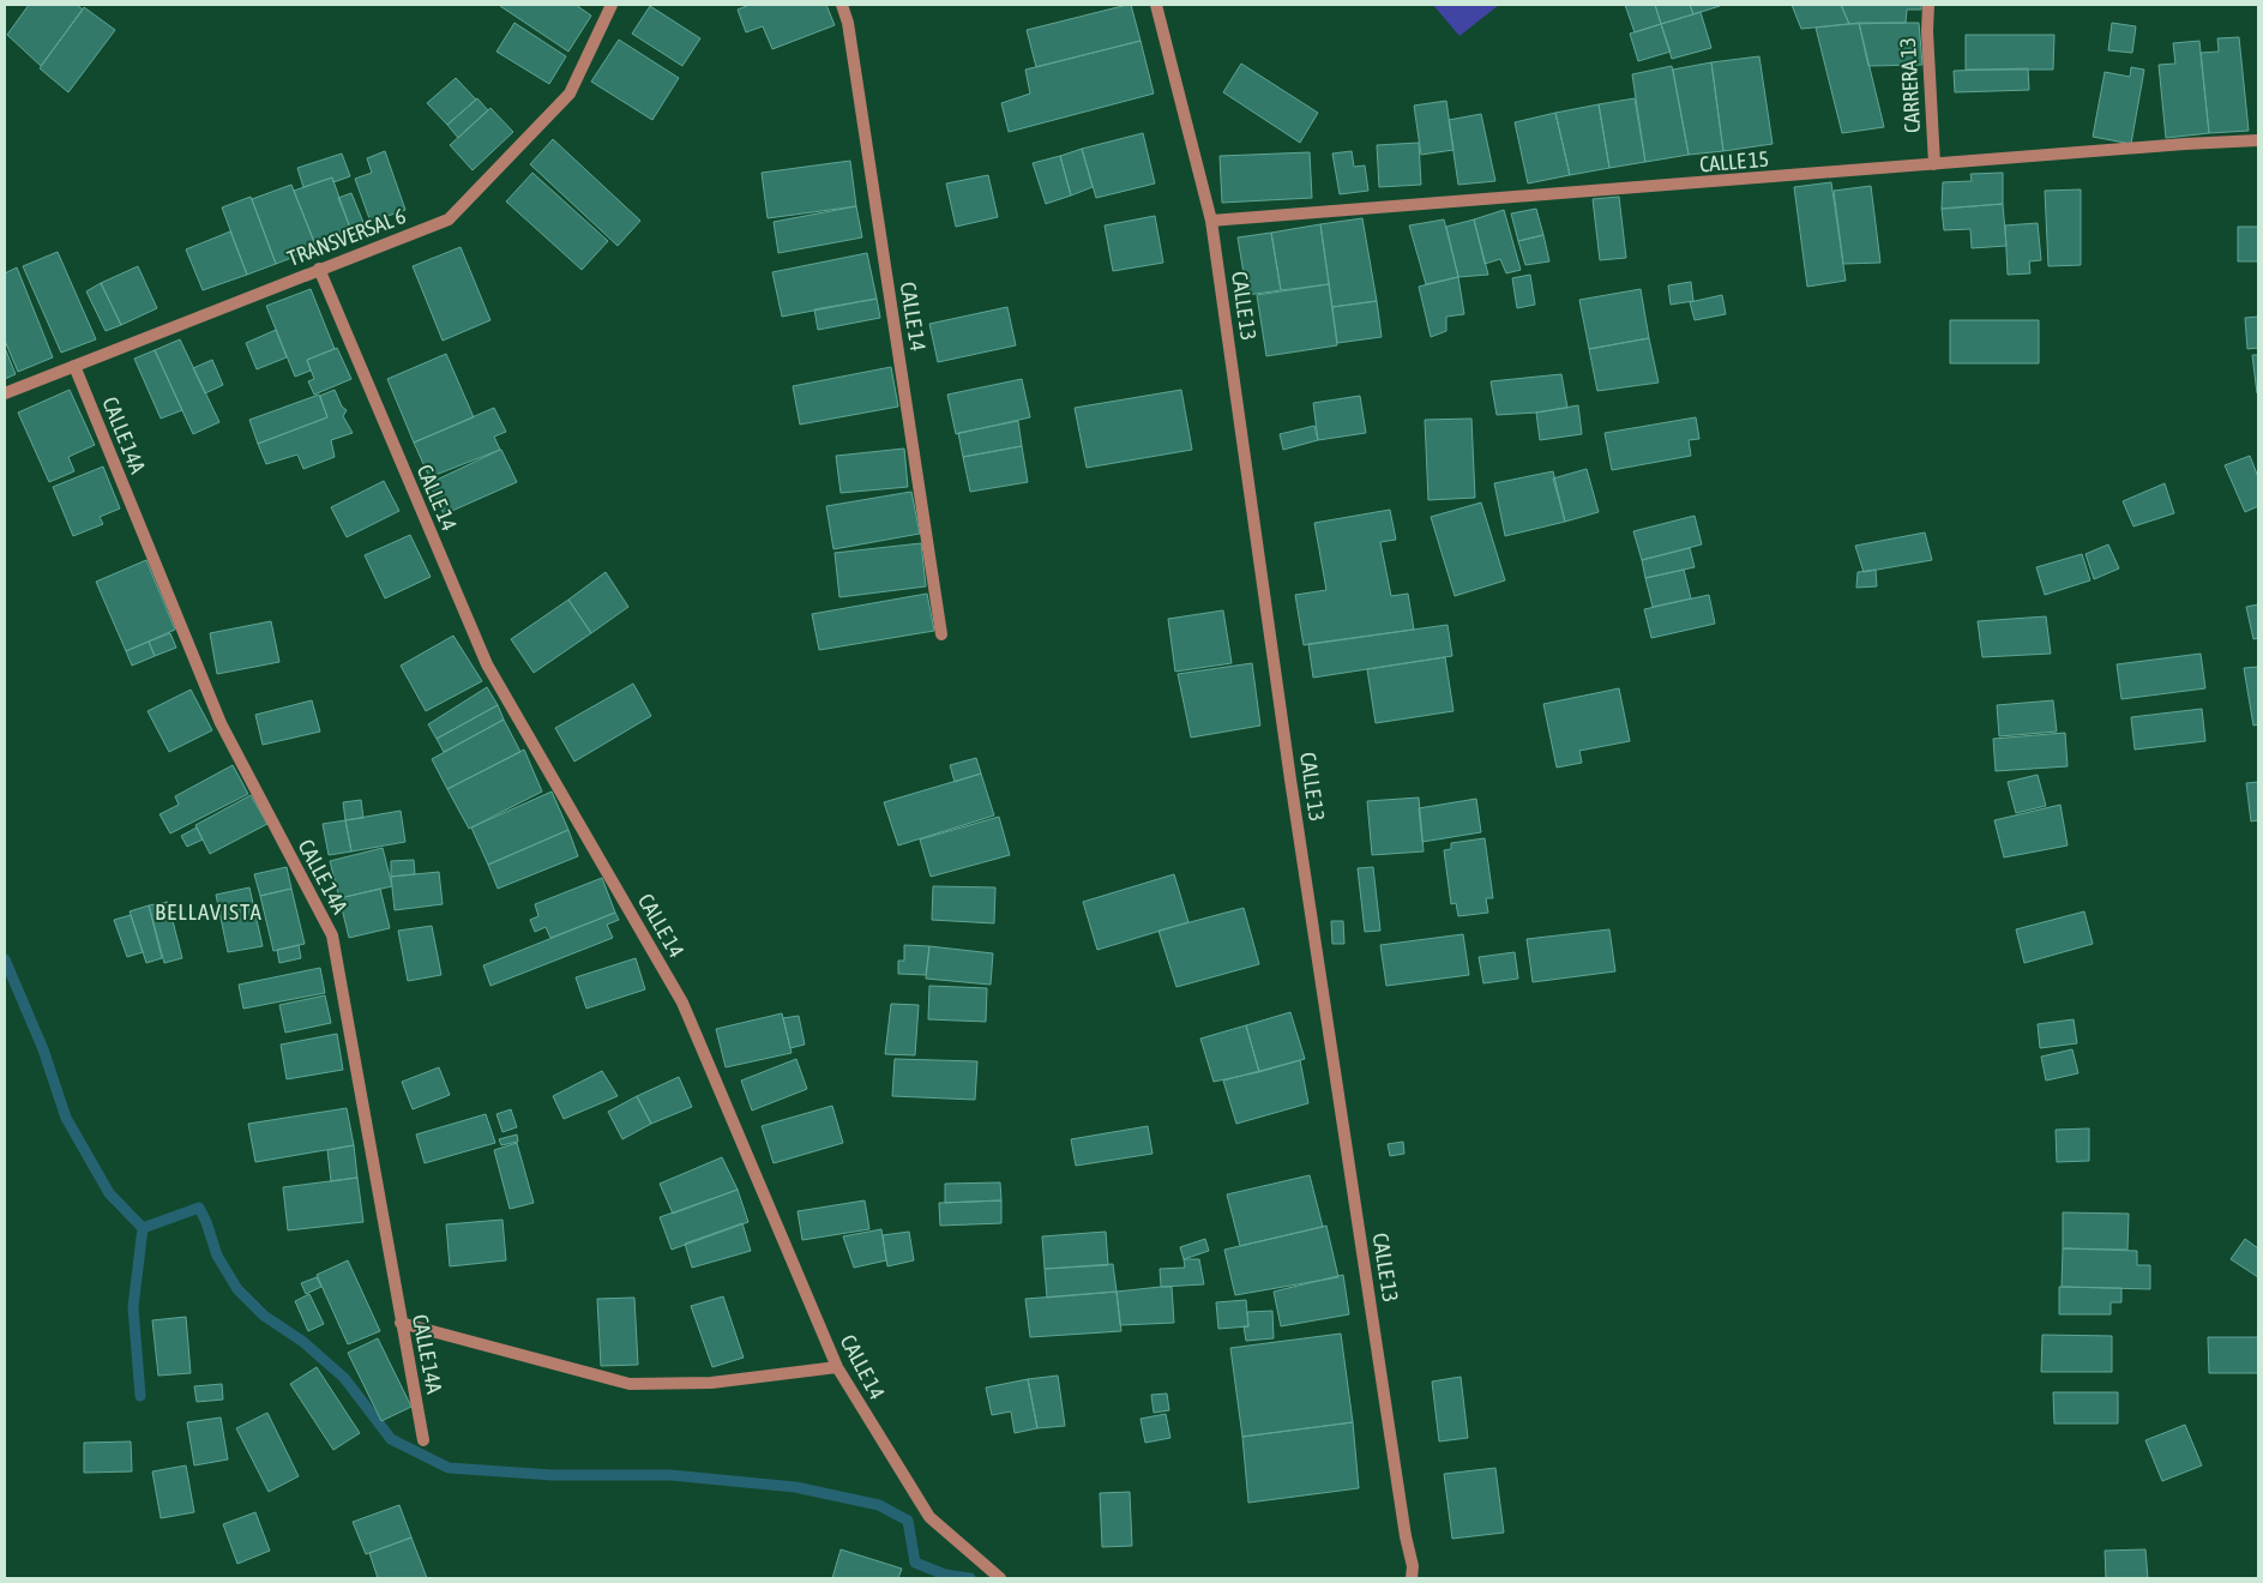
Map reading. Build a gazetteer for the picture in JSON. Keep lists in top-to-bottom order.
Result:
{
  "streets": {
    "street": [
      "CARRERA 13",
      "CALLE 15",
      "TRANSVERSAL 6",
      "CALLE 13",
      "CALLE 14",
      "CALLE 14A"
    ]
  },
  "crossings": [
    ["CARRERA 13", "CALLE 15"],
    ["CALLE 15", "CALLE 13"],
    ["TRANSVERSAL 6", "CALLE 14"],
    ["TRANSVERSAL 6", "CALLE 14A"]
  ],
  "districts": ["BELLAVISTA"]
}
